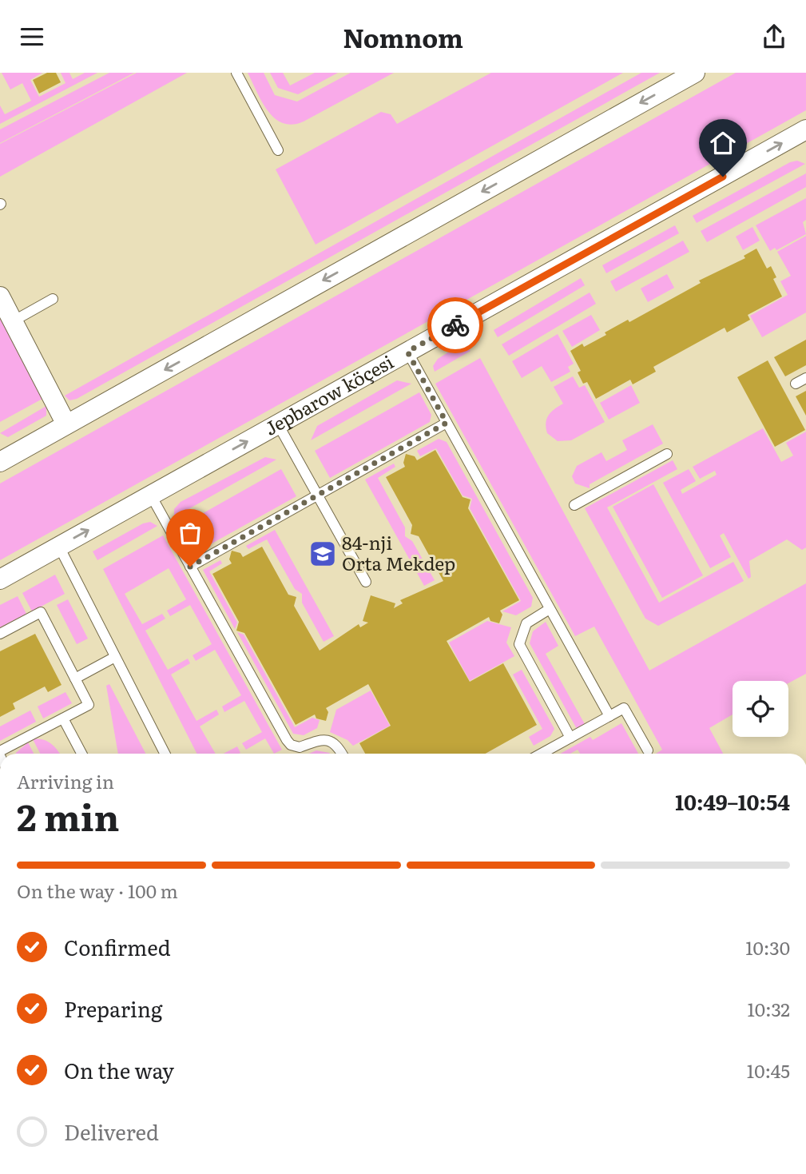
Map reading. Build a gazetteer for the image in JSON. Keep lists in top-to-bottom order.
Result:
{
  "streets": {
    "street": ["Jepbarow köçesi"]
  },
  "places": {
    "school or university": ["84-nji Orta Mekdep"]
  },
  "page": {
    "header": "Nomnom",
    "heading": ["2 min", "Arriving in", "10:49–10:54"],
    "bar": "On the way · 100 m",
    "list": [
      ["Confirmed", "10:30"],
      ["Preparing", "10:32"],
      ["On the way", "10:45"],
      "Delivered"
    ]
  }
}
